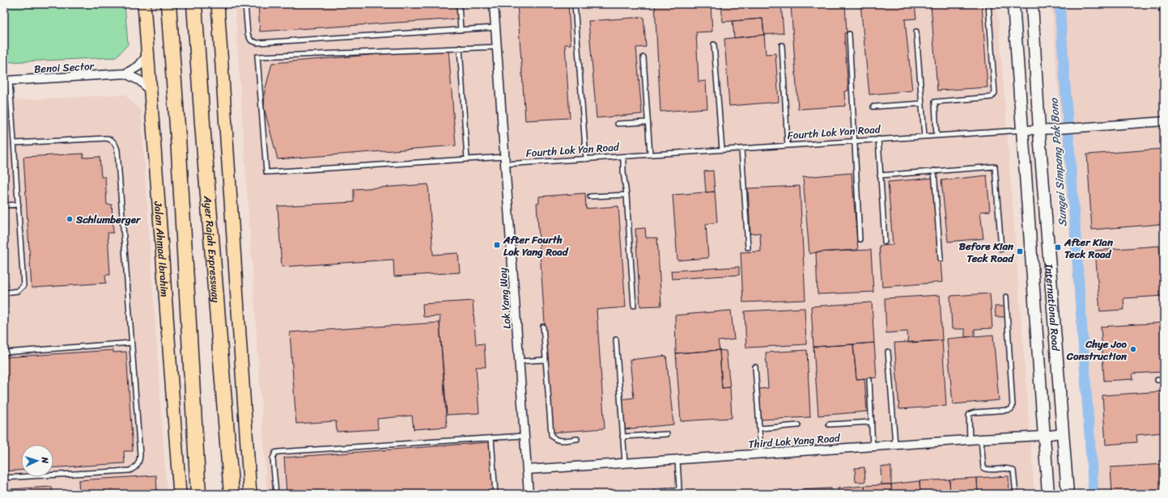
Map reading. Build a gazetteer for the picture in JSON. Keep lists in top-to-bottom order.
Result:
{
  "streets": {
    "highway": ["Ayer Rajah Expressway"],
    "main road": ["Jalan Ahmad Ibrahim", "International Road"],
    "street": [
      "Benoi Sector",
      "Fourth Lok Yan Road",
      "Lok Yang Way",
      "Third Lok Yang Road"
    ]
  },
  "crossings": [
    ["Benoi Sector", "Jalan Ahmad Ibrahim"],
    ["Fourth Lok Yan Road", "Lok Yang Way"],
    ["Fourth Lok Yan Road", "International Road"],
    ["Lok Yang Way", "Third Lok Yang Road"],
    ["International Road", "Third Lok Yang Road"]
  ],
  "water": ["Sungei Simpang Pak Bono"],
  "places": {
    "other": ["Schlumberger", "Chye Joo Construction"],
    "transit": ["After Fourth Lok Yang Road", "After Kian Teck Road", "Before Kian Teck Road"]
  },
  "north": "right"
}
